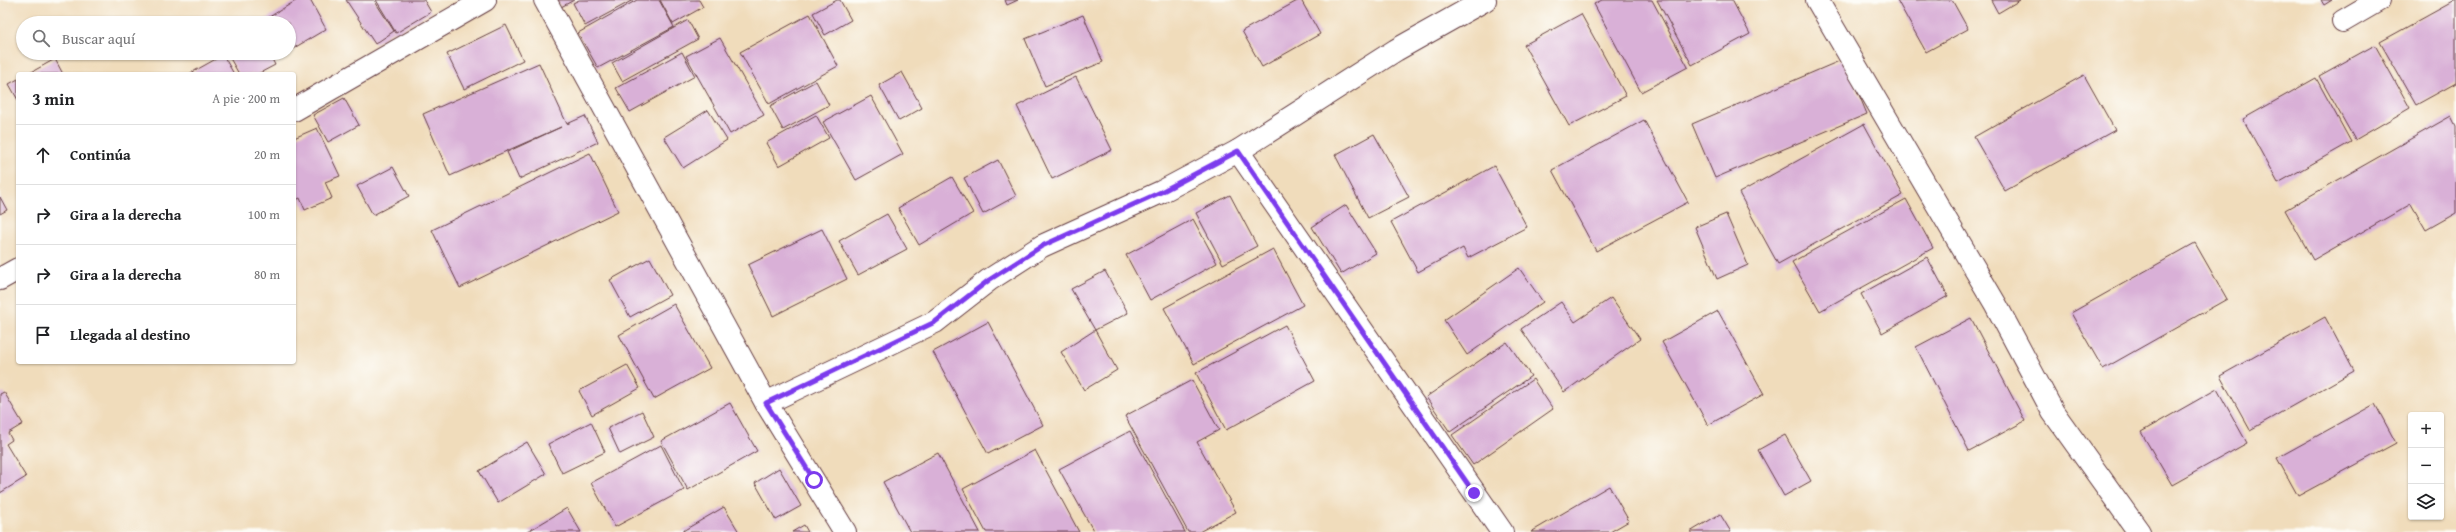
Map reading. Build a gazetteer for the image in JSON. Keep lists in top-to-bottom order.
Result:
{
  "page": {
    "search": "Buscar aquí",
    "heading": ["3 min", "A pie · 200 m"],
    "list": [
      ["Continúa", "20 m"],
      ["Gira a la derecha", "100 m"],
      ["Gira a la derecha", "80 m"],
      "Llegada al destino"
    ],
    "map_buttons": ["+", "−"]
  }
}
